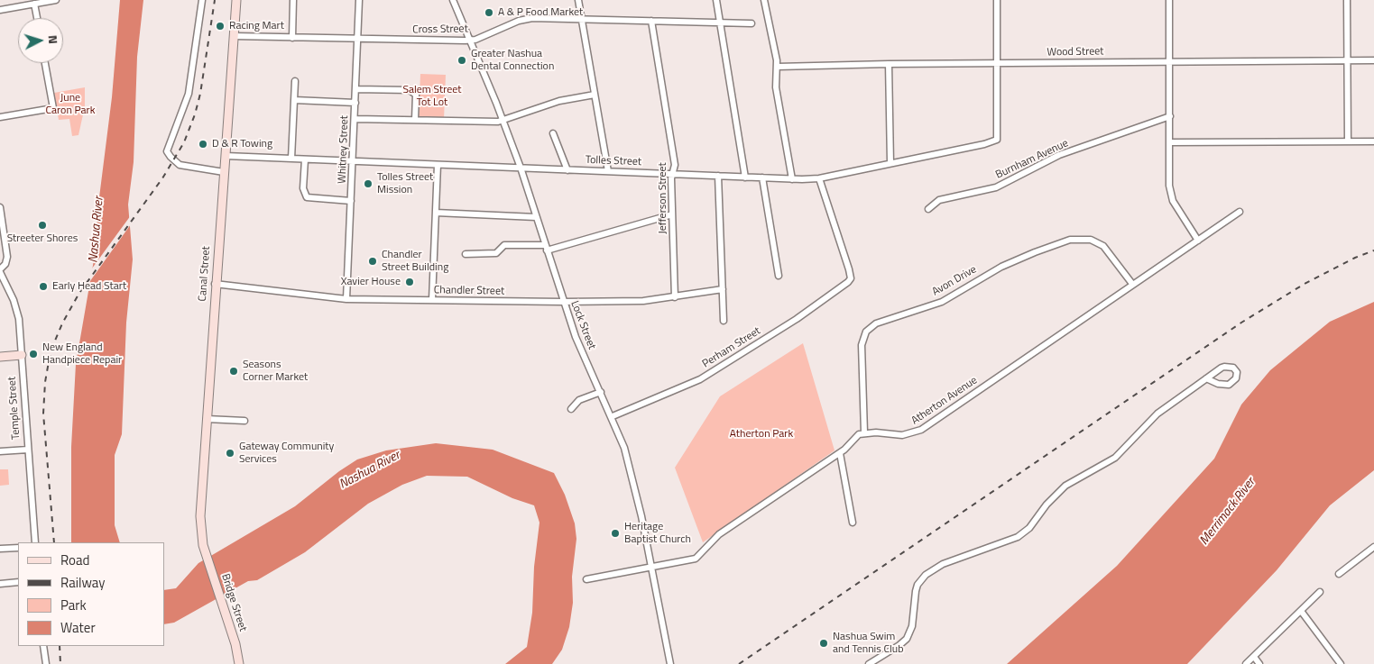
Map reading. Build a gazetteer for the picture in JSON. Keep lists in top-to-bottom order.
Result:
{
  "streets": {
    "street": [
      "Cross Street",
      "Wood Street",
      "Whitney Street",
      "Burnham Avenue",
      "Tolles Street",
      "Jefferson Street",
      "Canal Street",
      "Avon Drive",
      "Chandler Street",
      "Lock Street",
      "Perham Street",
      "Atherton Avenue",
      "Temple Street",
      "Bridge Street"
    ]
  },
  "crossings": [
    ["Cross Street", "Whitney Street"],
    ["Cross Street", "Jefferson Street"],
    ["Cross Street", "Canal Street"],
    ["Cross Street", "Lock Street"],
    ["Wood Street", "Tolles Street"],
    ["Whitney Street", "Tolles Street"],
    ["Whitney Street", "Chandler Street"],
    ["Tolles Street", "Jefferson Street"],
    ["Tolles Street", "Canal Street"],
    ["Tolles Street", "Lock Street"],
    ["Tolles Street", "Perham Street"],
    ["Jefferson Street", "Chandler Street"],
    ["Canal Street", "Chandler Street"],
    ["Canal Street", "Bridge Street"],
    ["Avon Drive", "Atherton Avenue"],
    ["Chandler Street", "Lock Street"],
    ["Lock Street", "Perham Street"]
  ],
  "water": ["Nashua River", "Merrimack River"],
  "parks": ["Salem Street Tot Lot", "June Caron Park", "Atherton Park"],
  "places": [
    "A & P Food Market",
    "Racing Mart",
    "Greater Nashua Dental Connection",
    "D & R Towing",
    "Tolles Street Mission",
    "Streeter Shores",
    "Chandler Street Building",
    "Xavier House",
    "Early Head Start",
    "New England Handpiece Repair",
    "Seasons Corner Market",
    "Gateway Community Services",
    "Heritage Baptist Church",
    "Nashua Swim and Tennis Club"
  ],
  "legend": [
    "Road",
    "Railway",
    "Park",
    "Water"
  ],
  "north": "right"
}
